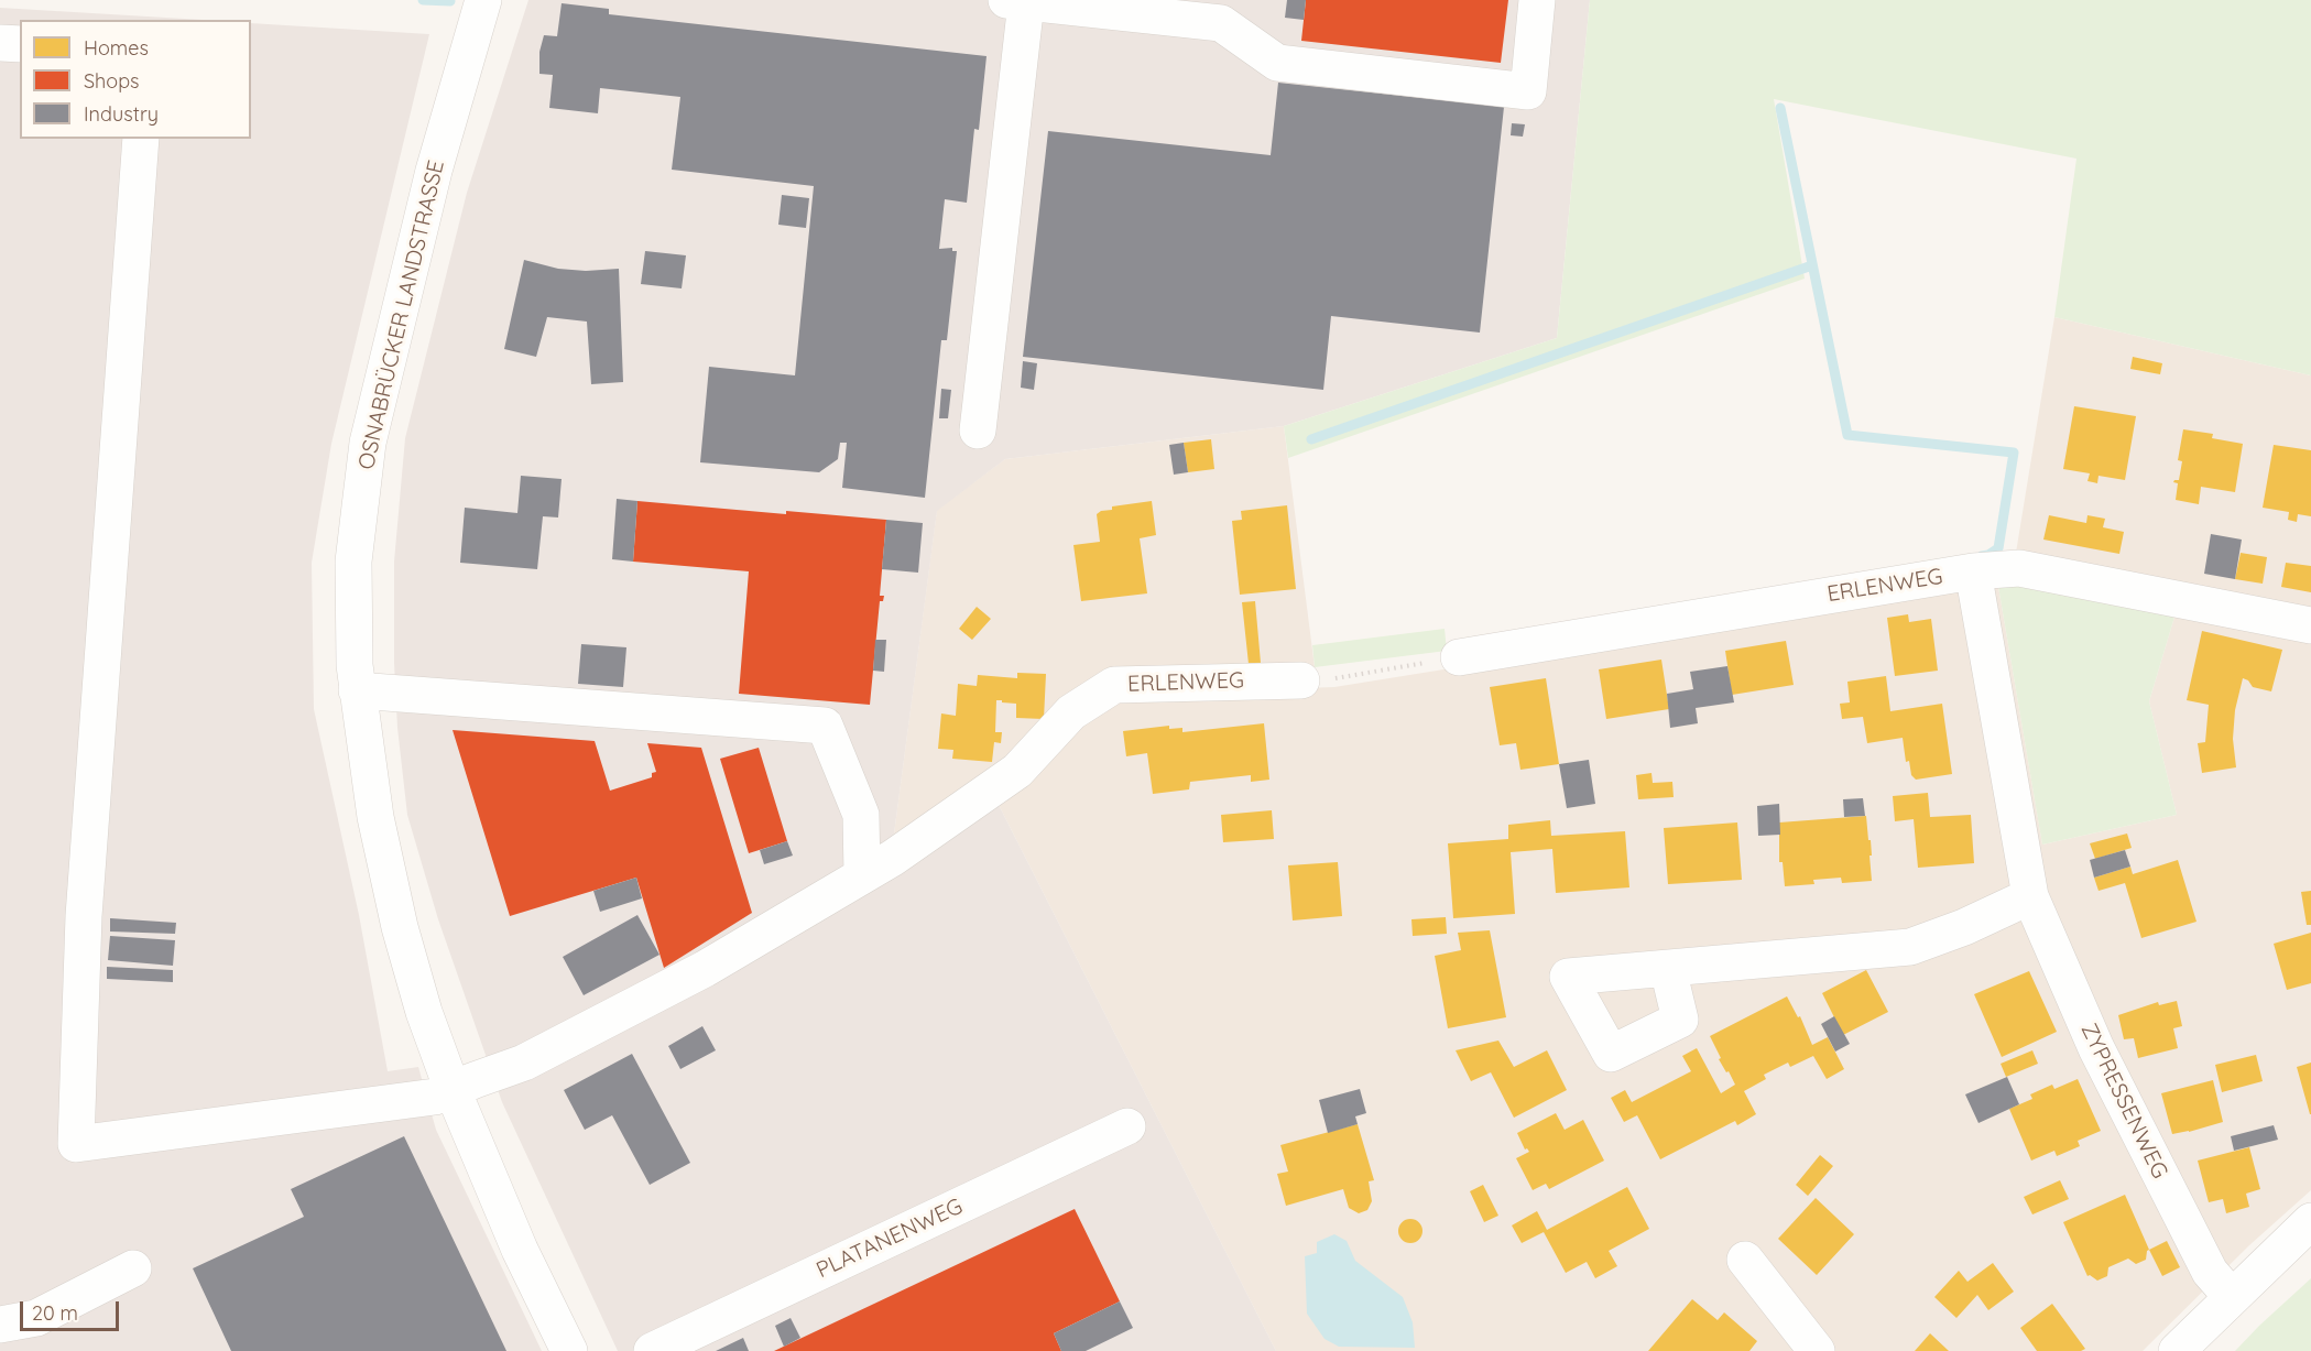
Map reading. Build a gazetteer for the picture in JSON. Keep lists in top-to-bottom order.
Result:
{
  "streets": {
    "street": [
      "OSNABRÜCKER LANDSTRASSE",
      "ERLENWEG",
      "ZYPRESSENWEG",
      "PLATANENWEG"
    ]
  },
  "crossings": [
    ["ERLENWEG", "ZYPRESSENWEG"]
  ],
  "legend": ["Homes", "Shops", "Industry"],
  "scale_bar": "20 m"
}
